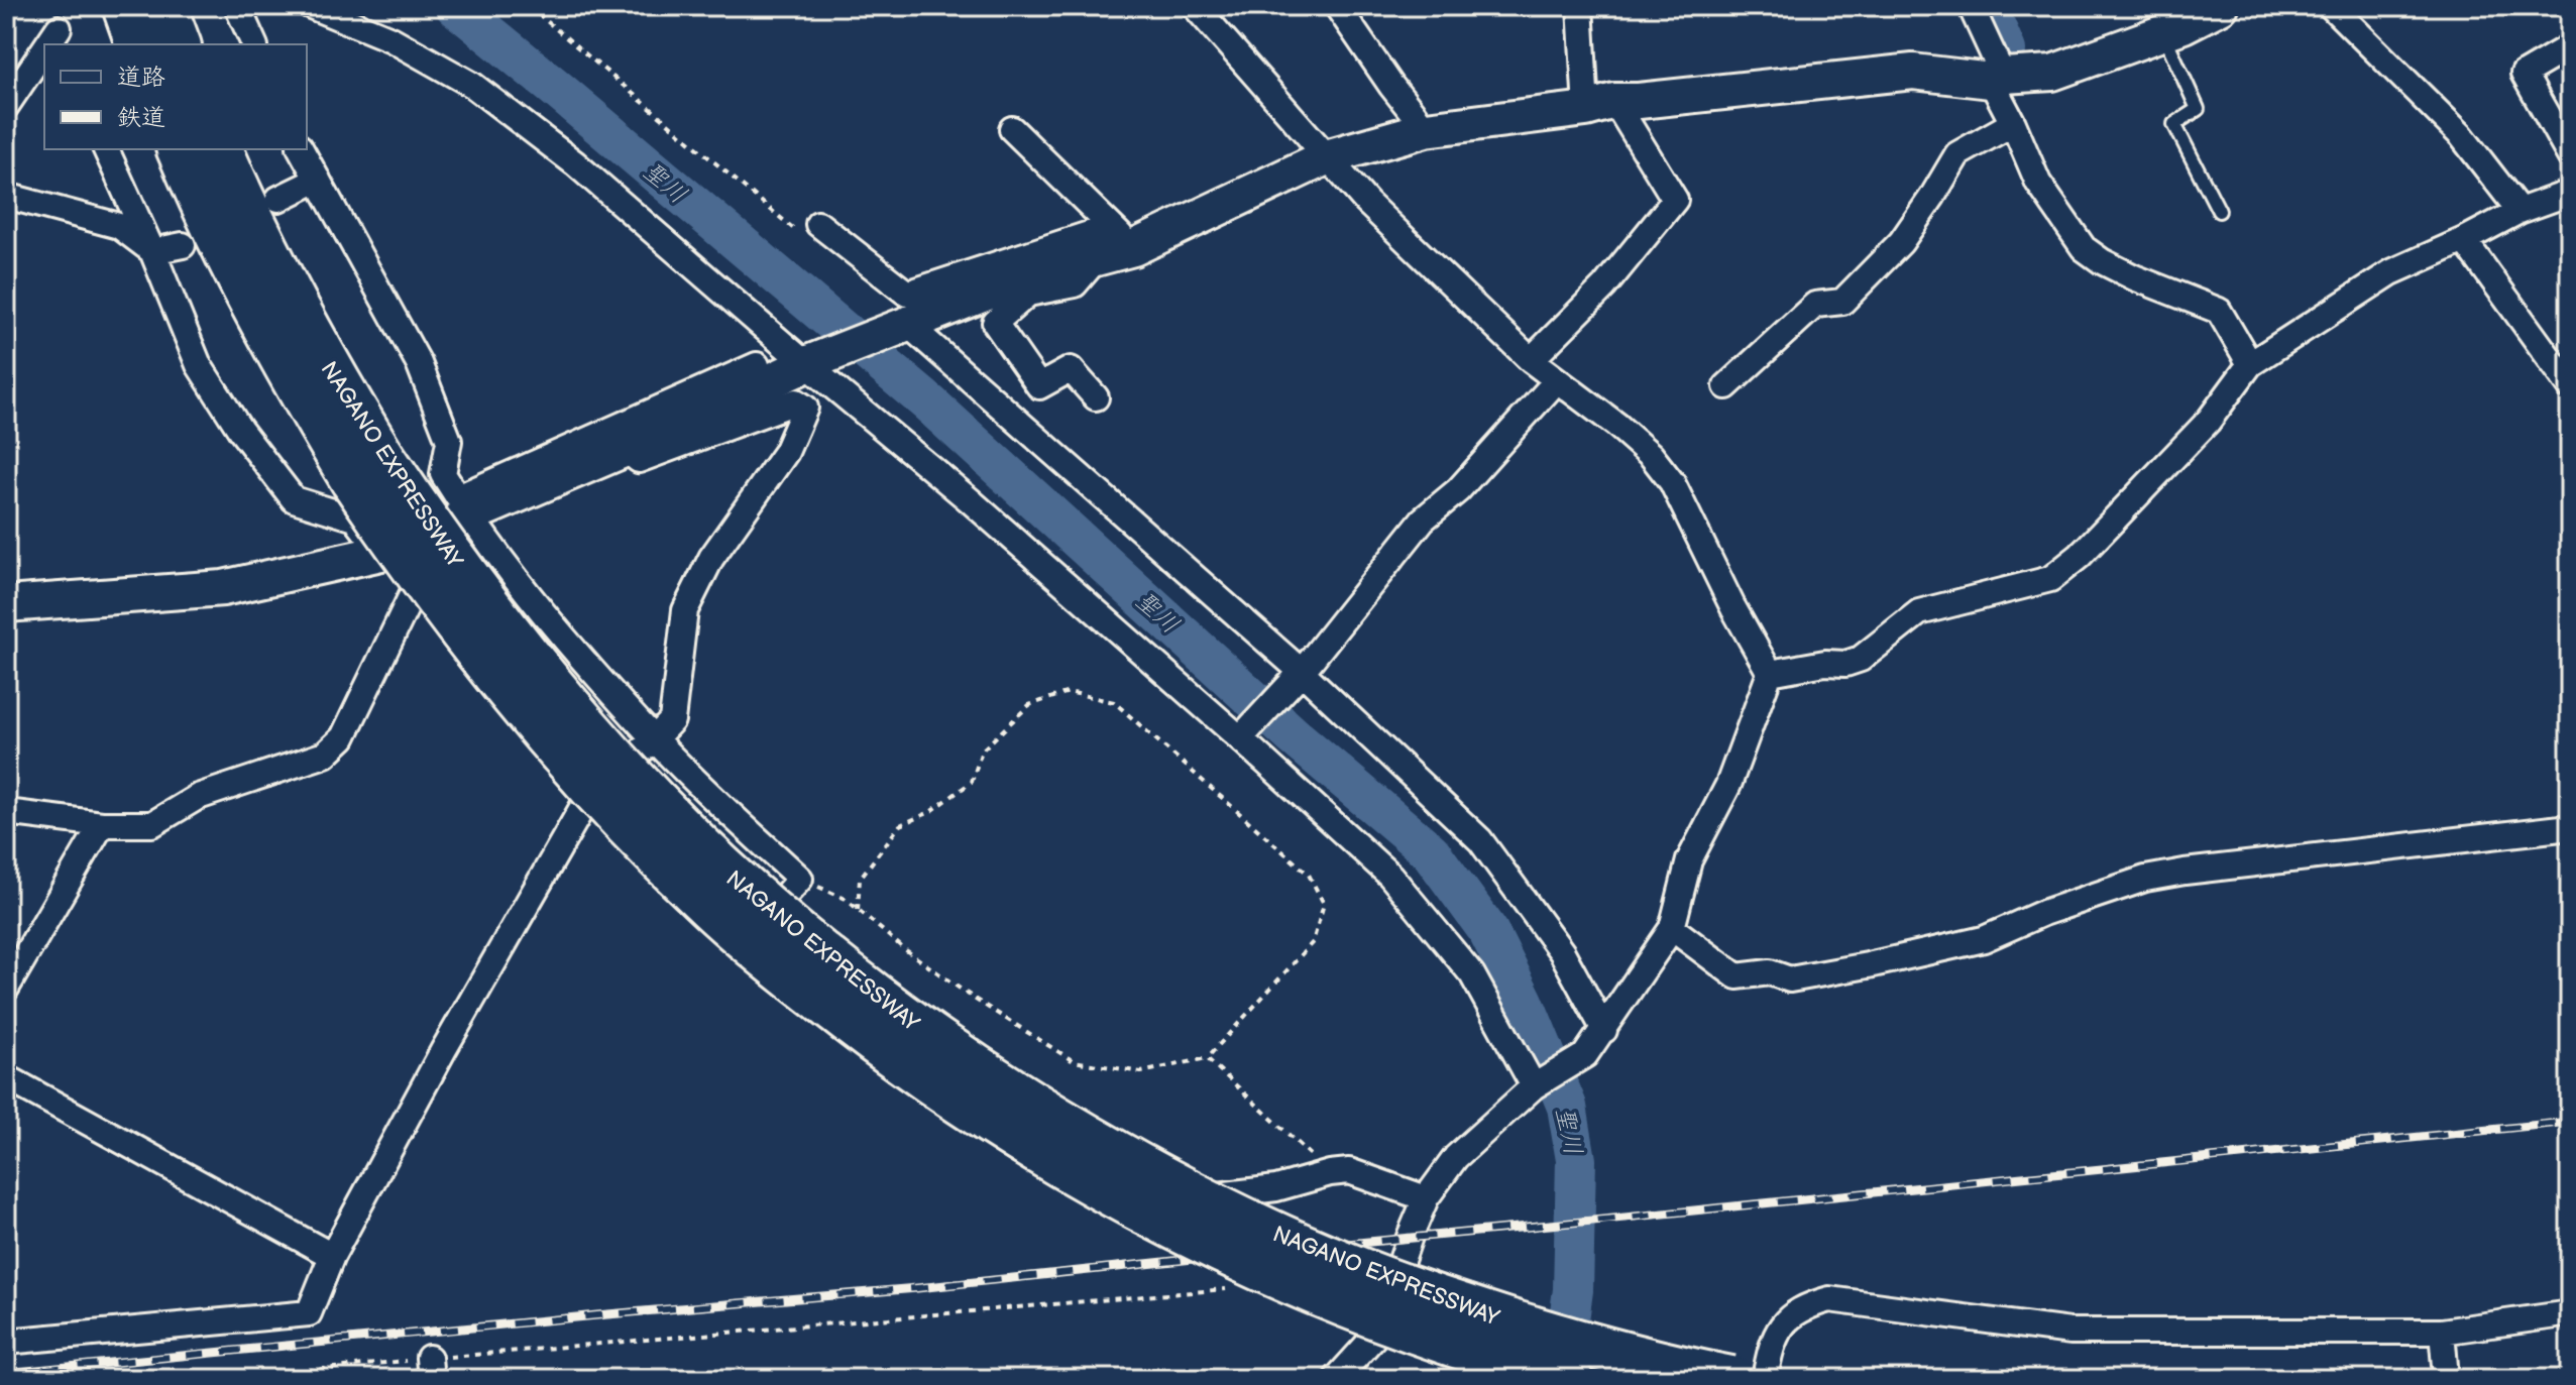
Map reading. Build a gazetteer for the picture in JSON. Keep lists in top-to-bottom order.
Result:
{
  "streets": {
    "highway": ["NAGANO EXPRESSWAY"]
  },
  "water": ["聖川"],
  "legend": ["道路", "鉄道"]
}
